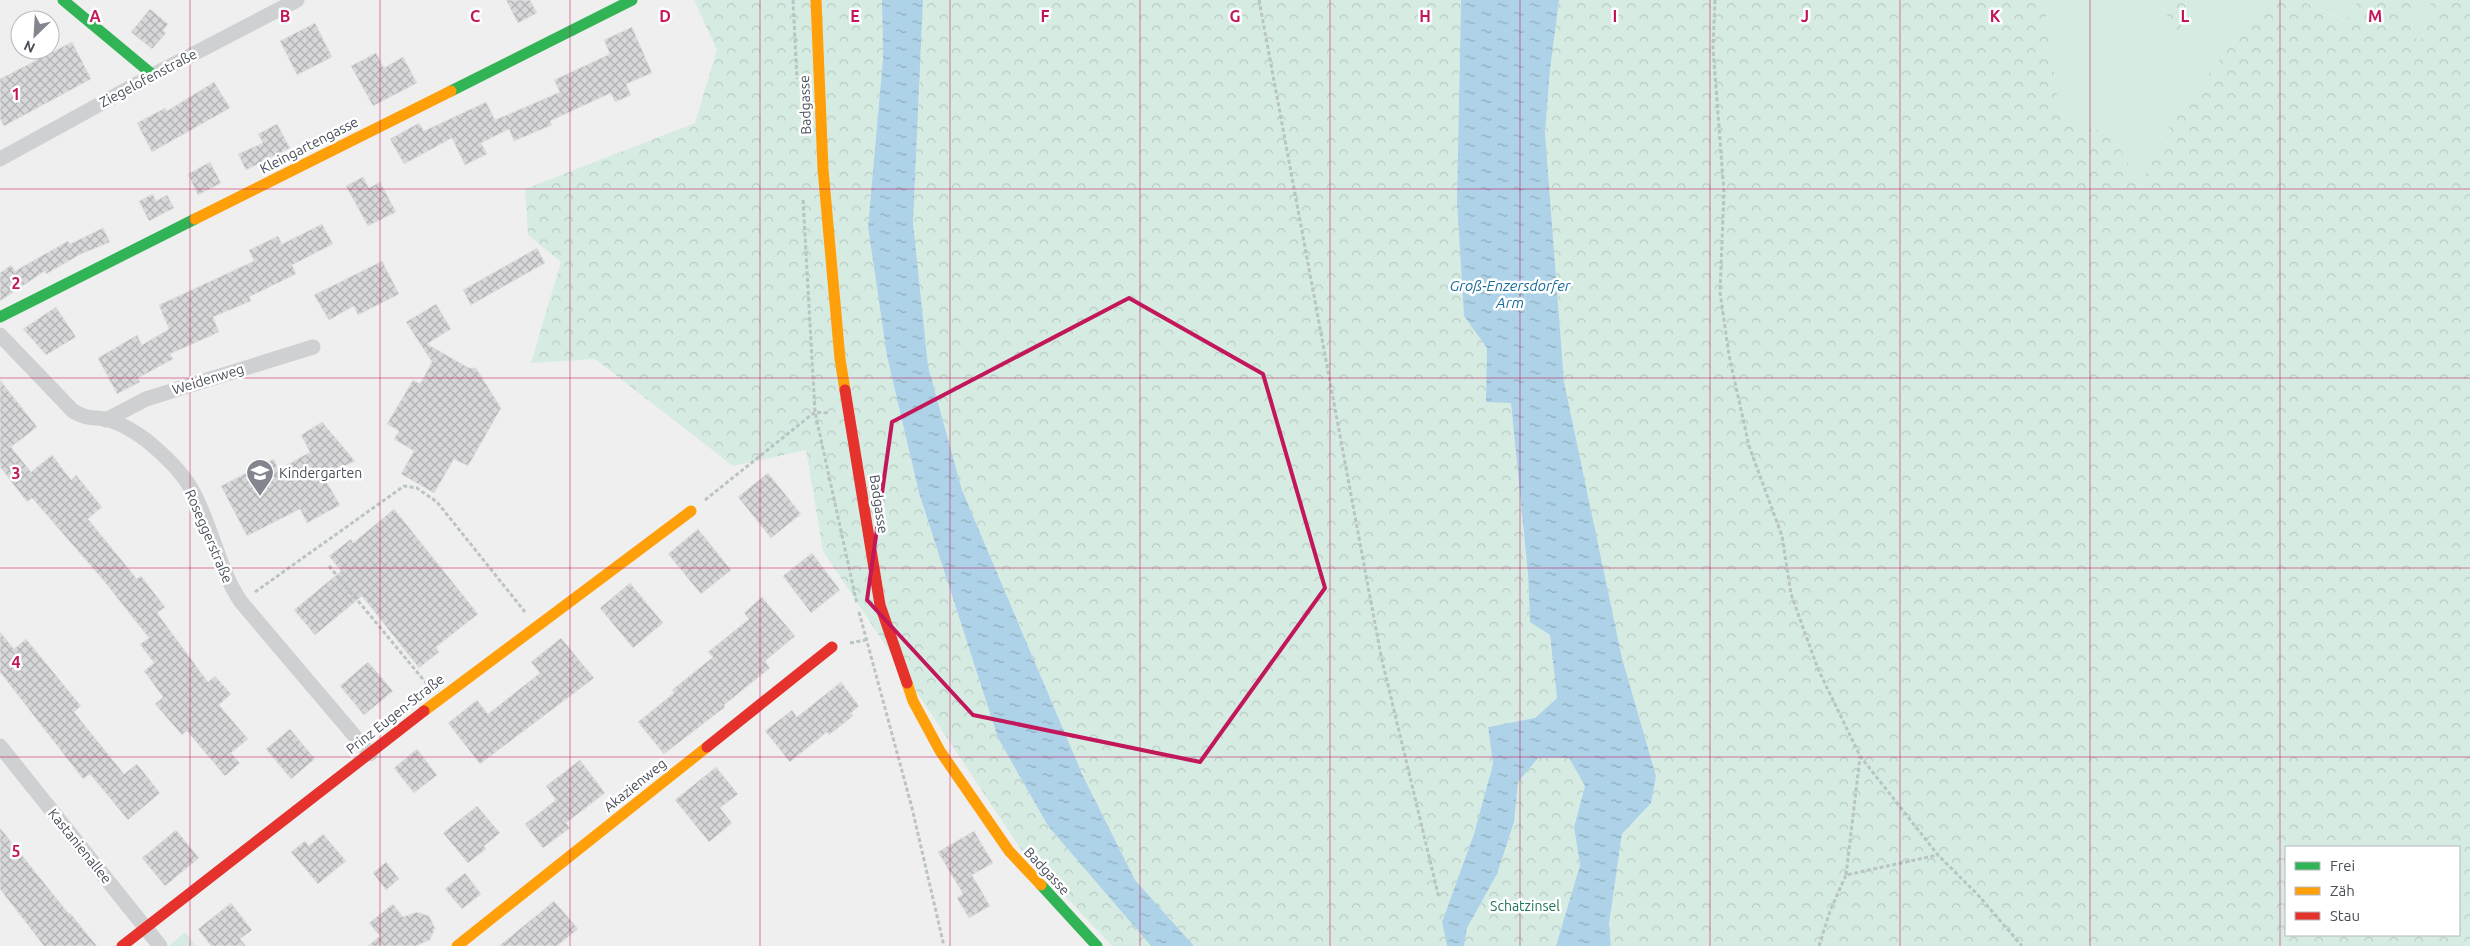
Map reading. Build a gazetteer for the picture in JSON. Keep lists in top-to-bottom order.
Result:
{
  "streets": {
    "street": [
      "Ziegelofenstraße",
      "Badgasse",
      "Kleingartengasse",
      "Weidenweg",
      "Roseggerstraße",
      "Prinz Eugen-Straße",
      "Akazienweg",
      "Kastanienallee"
    ]
  },
  "crossings": [
    ["Weidenweg", "Roseggerstraße"],
    ["Roseggerstraße", "Prinz Eugen-Straße"],
    ["Prinz Eugen-Straße", "Kastanienallee"]
  ],
  "water": ["Groß-Enzersdorfer Arm"],
  "parks": ["Schatzinsel"],
  "places": {
    "school or university": ["Kindergarten"]
  },
  "legend": ["Frei", "Zäh", "Stau"],
  "north": "bottom left",
  "grid": {
    "columns": [
      "A",
      "B",
      "C",
      "D",
      "E",
      "F",
      "G",
      "H",
      "I",
      "J",
      "K",
      "L",
      "M"
    ],
    "rows": [
      "1",
      "2",
      "3",
      "4",
      "5"
    ]
  }
}
